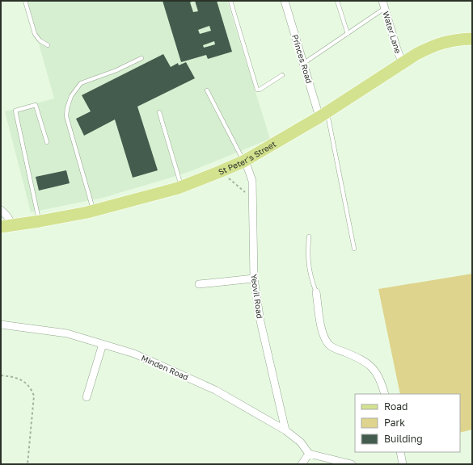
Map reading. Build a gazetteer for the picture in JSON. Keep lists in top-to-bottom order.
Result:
{
  "streets": {
    "main road": ["St Peter's Street"],
    "street": [
      "Water Lane",
      "Princes Road",
      "Yeovil Road",
      "Minden Road"
    ]
  },
  "crossings": [
    ["Water Lane", "St Peter's Street"],
    ["Princes Road", "St Peter's Street"],
    ["St Peter's Street", "Yeovil Road"],
    ["Yeovil Road", "Minden Road"]
  ],
  "legend": ["Road", "Park", "Building"]
}
